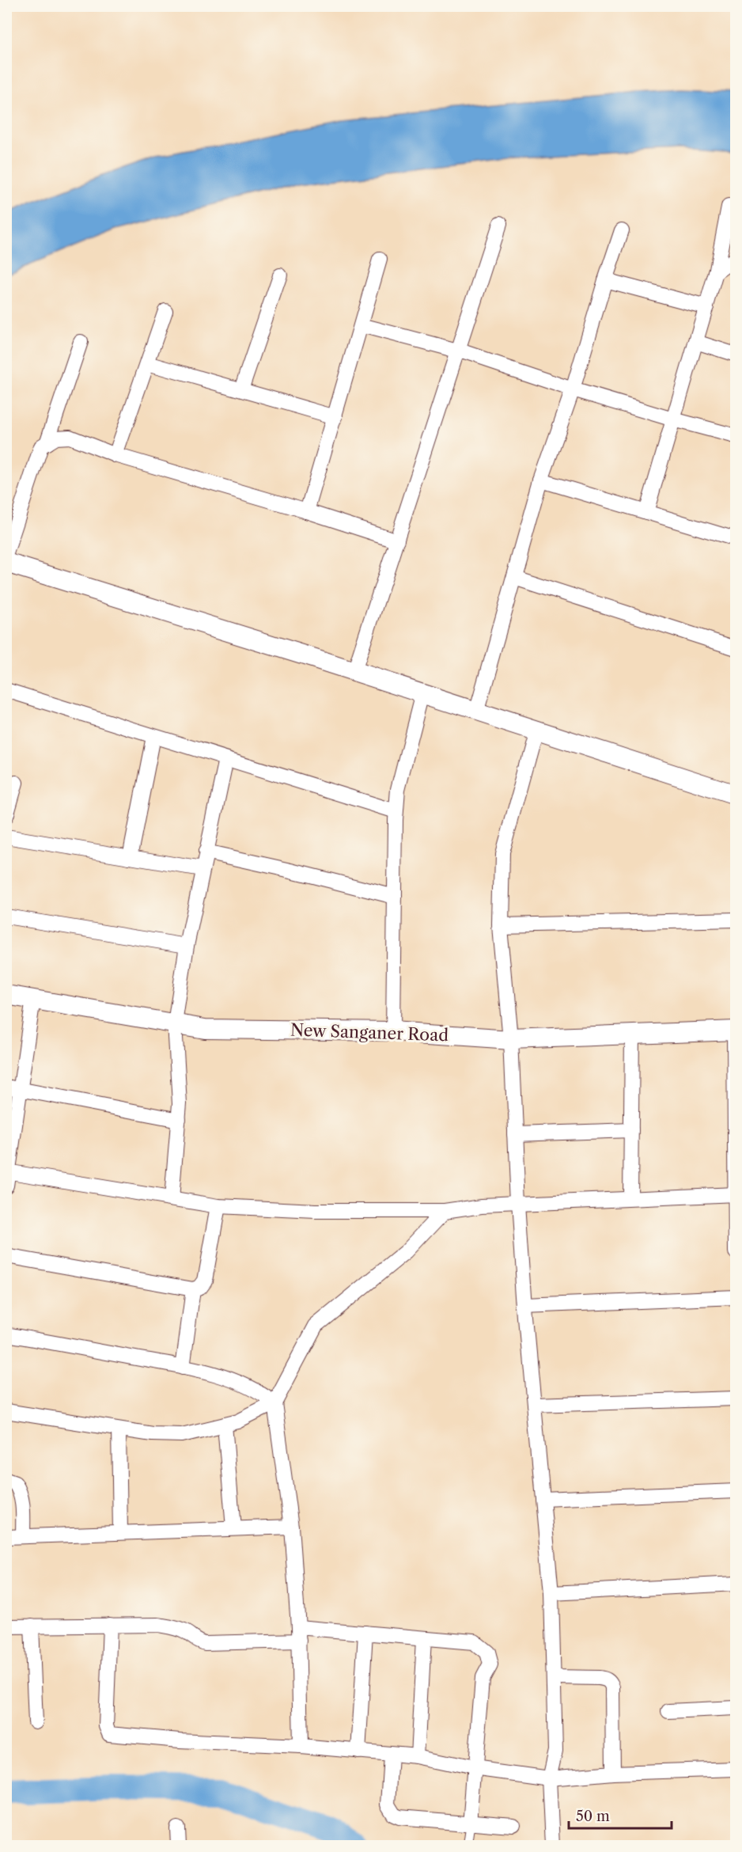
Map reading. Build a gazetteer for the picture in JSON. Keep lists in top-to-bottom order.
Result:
{
  "streets": {
    "street": ["New Sanganer Road"]
  },
  "scale_bar": "50 m"
}
